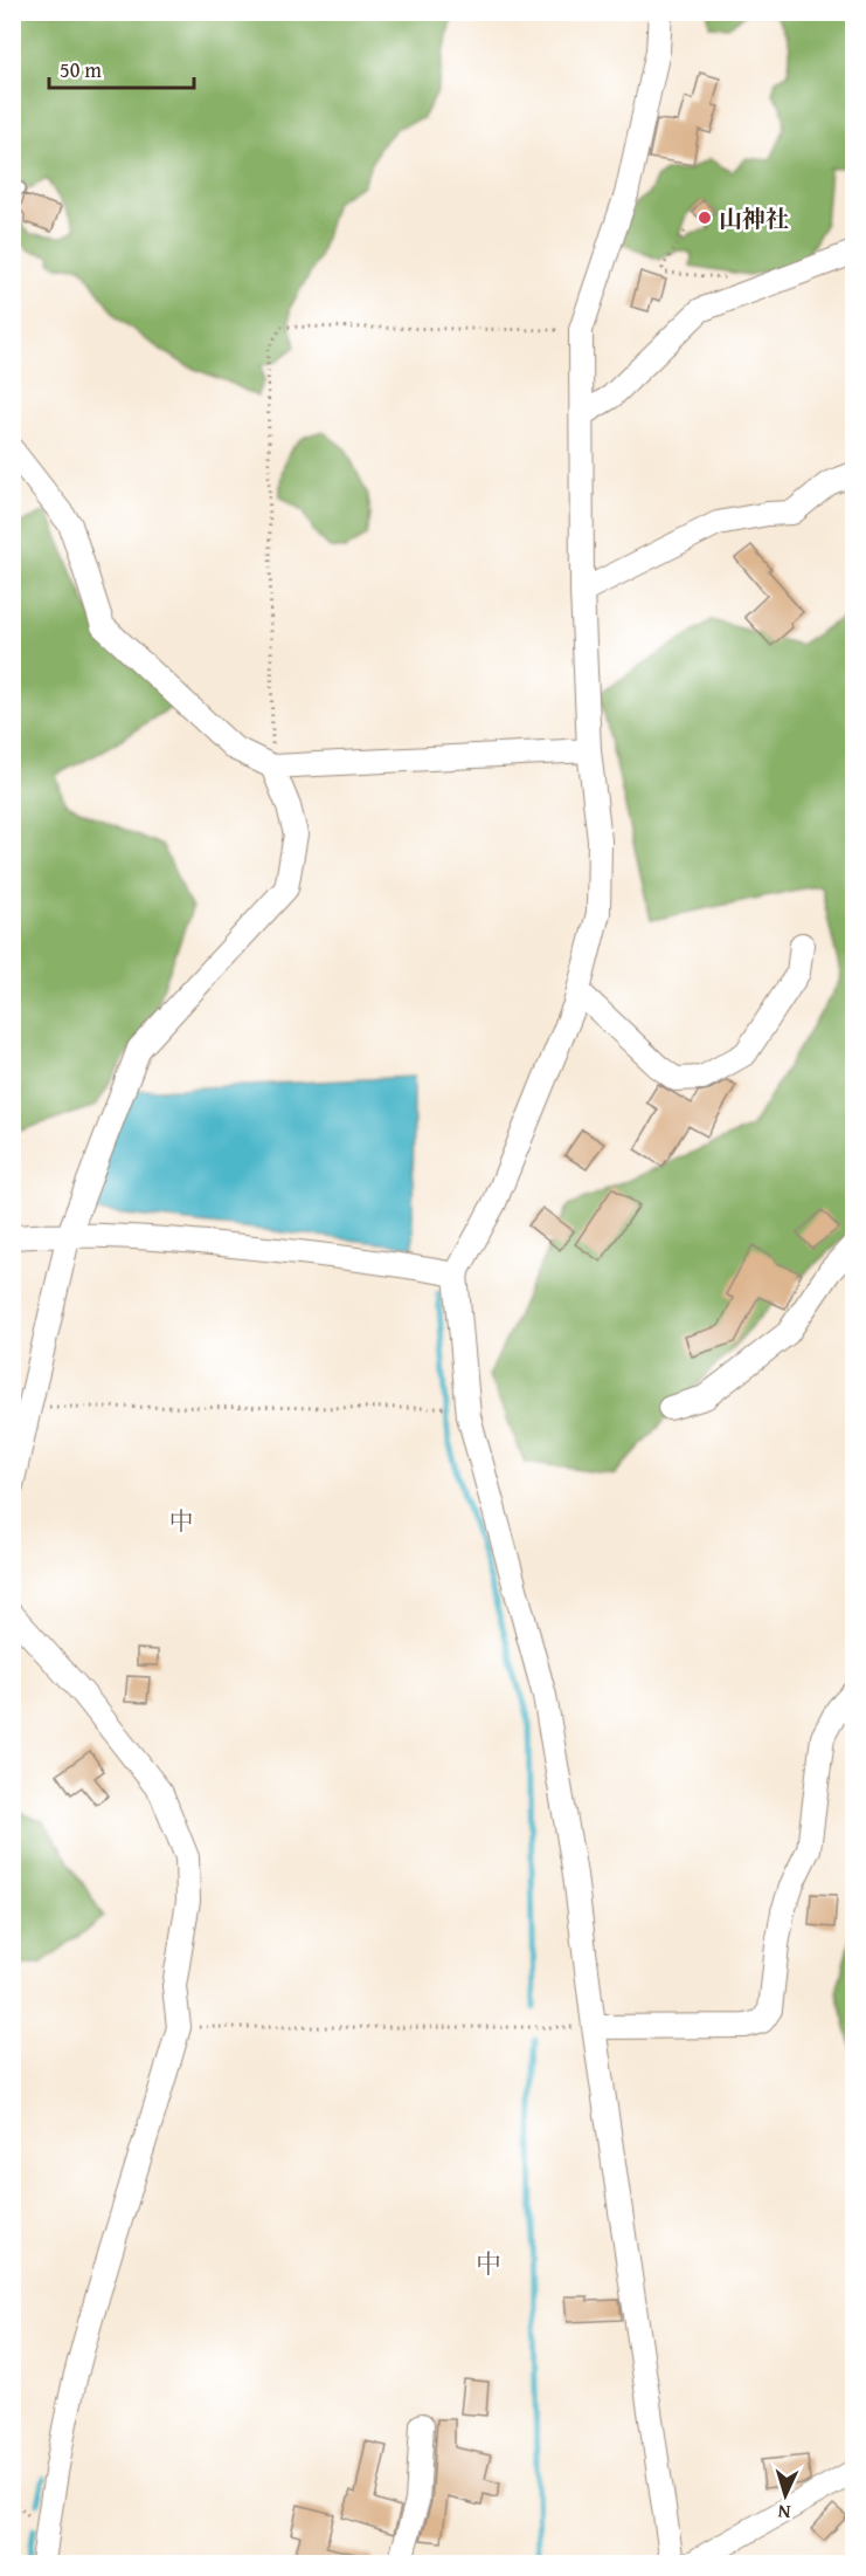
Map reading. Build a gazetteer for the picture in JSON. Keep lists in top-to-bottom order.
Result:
{
  "districts": ["中", "中"],
  "places": ["山神社"],
  "scale_bar": "50 m",
  "north": "bottom"
}
